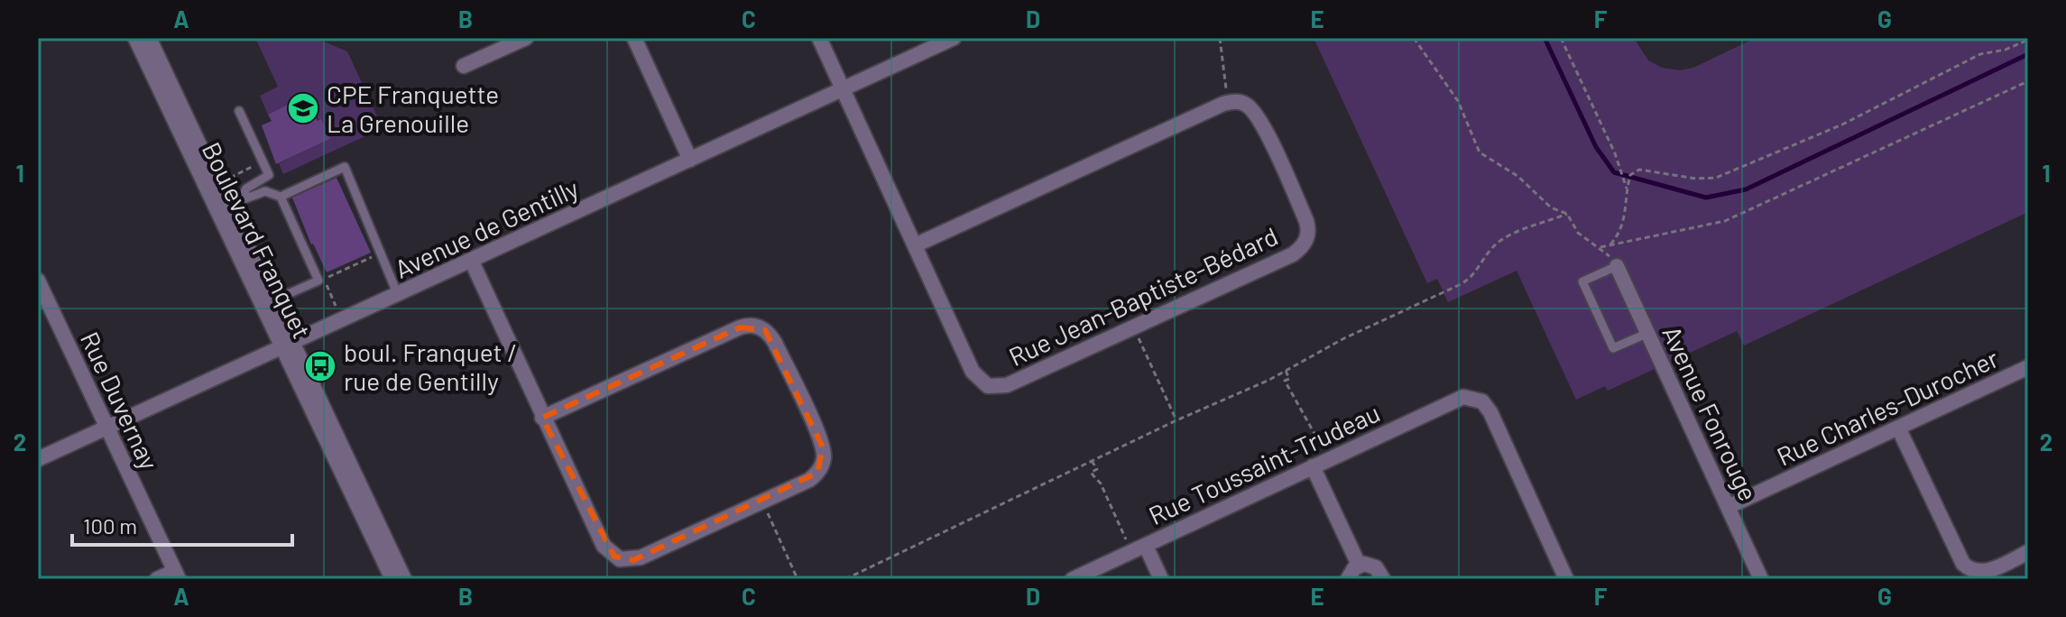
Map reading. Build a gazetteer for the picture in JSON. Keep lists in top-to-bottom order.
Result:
{
  "streets": {
    "street": [
      "Avenue de Gentilly",
      "Boulevard Franquet",
      "Rue Jean-Baptiste-Bédard",
      "Rue Duvernay",
      "Rue Charles-Durocher",
      "Avenue Fonrouge",
      "Rue Toussaint-Trudeau"
    ]
  },
  "crossings": [
    ["Avenue de Gentilly", "Boulevard Franquet"],
    ["Avenue de Gentilly", "Rue Jean-Baptiste-Bédard"],
    ["Avenue de Gentilly", "Rue Duvernay"],
    ["Rue Charles-Durocher", "Avenue Fonrouge"]
  ],
  "places": {
    "school or university": ["CPE Franquette La Grenouille"],
    "bus stop": ["boul. Franquet / rue de Gentilly"]
  },
  "scale_bar": "100 m",
  "grid": {
    "columns": [
      "A",
      "B",
      "C",
      "D",
      "E",
      "F",
      "G"
    ],
    "rows": ["1", "2"]
  }
}
